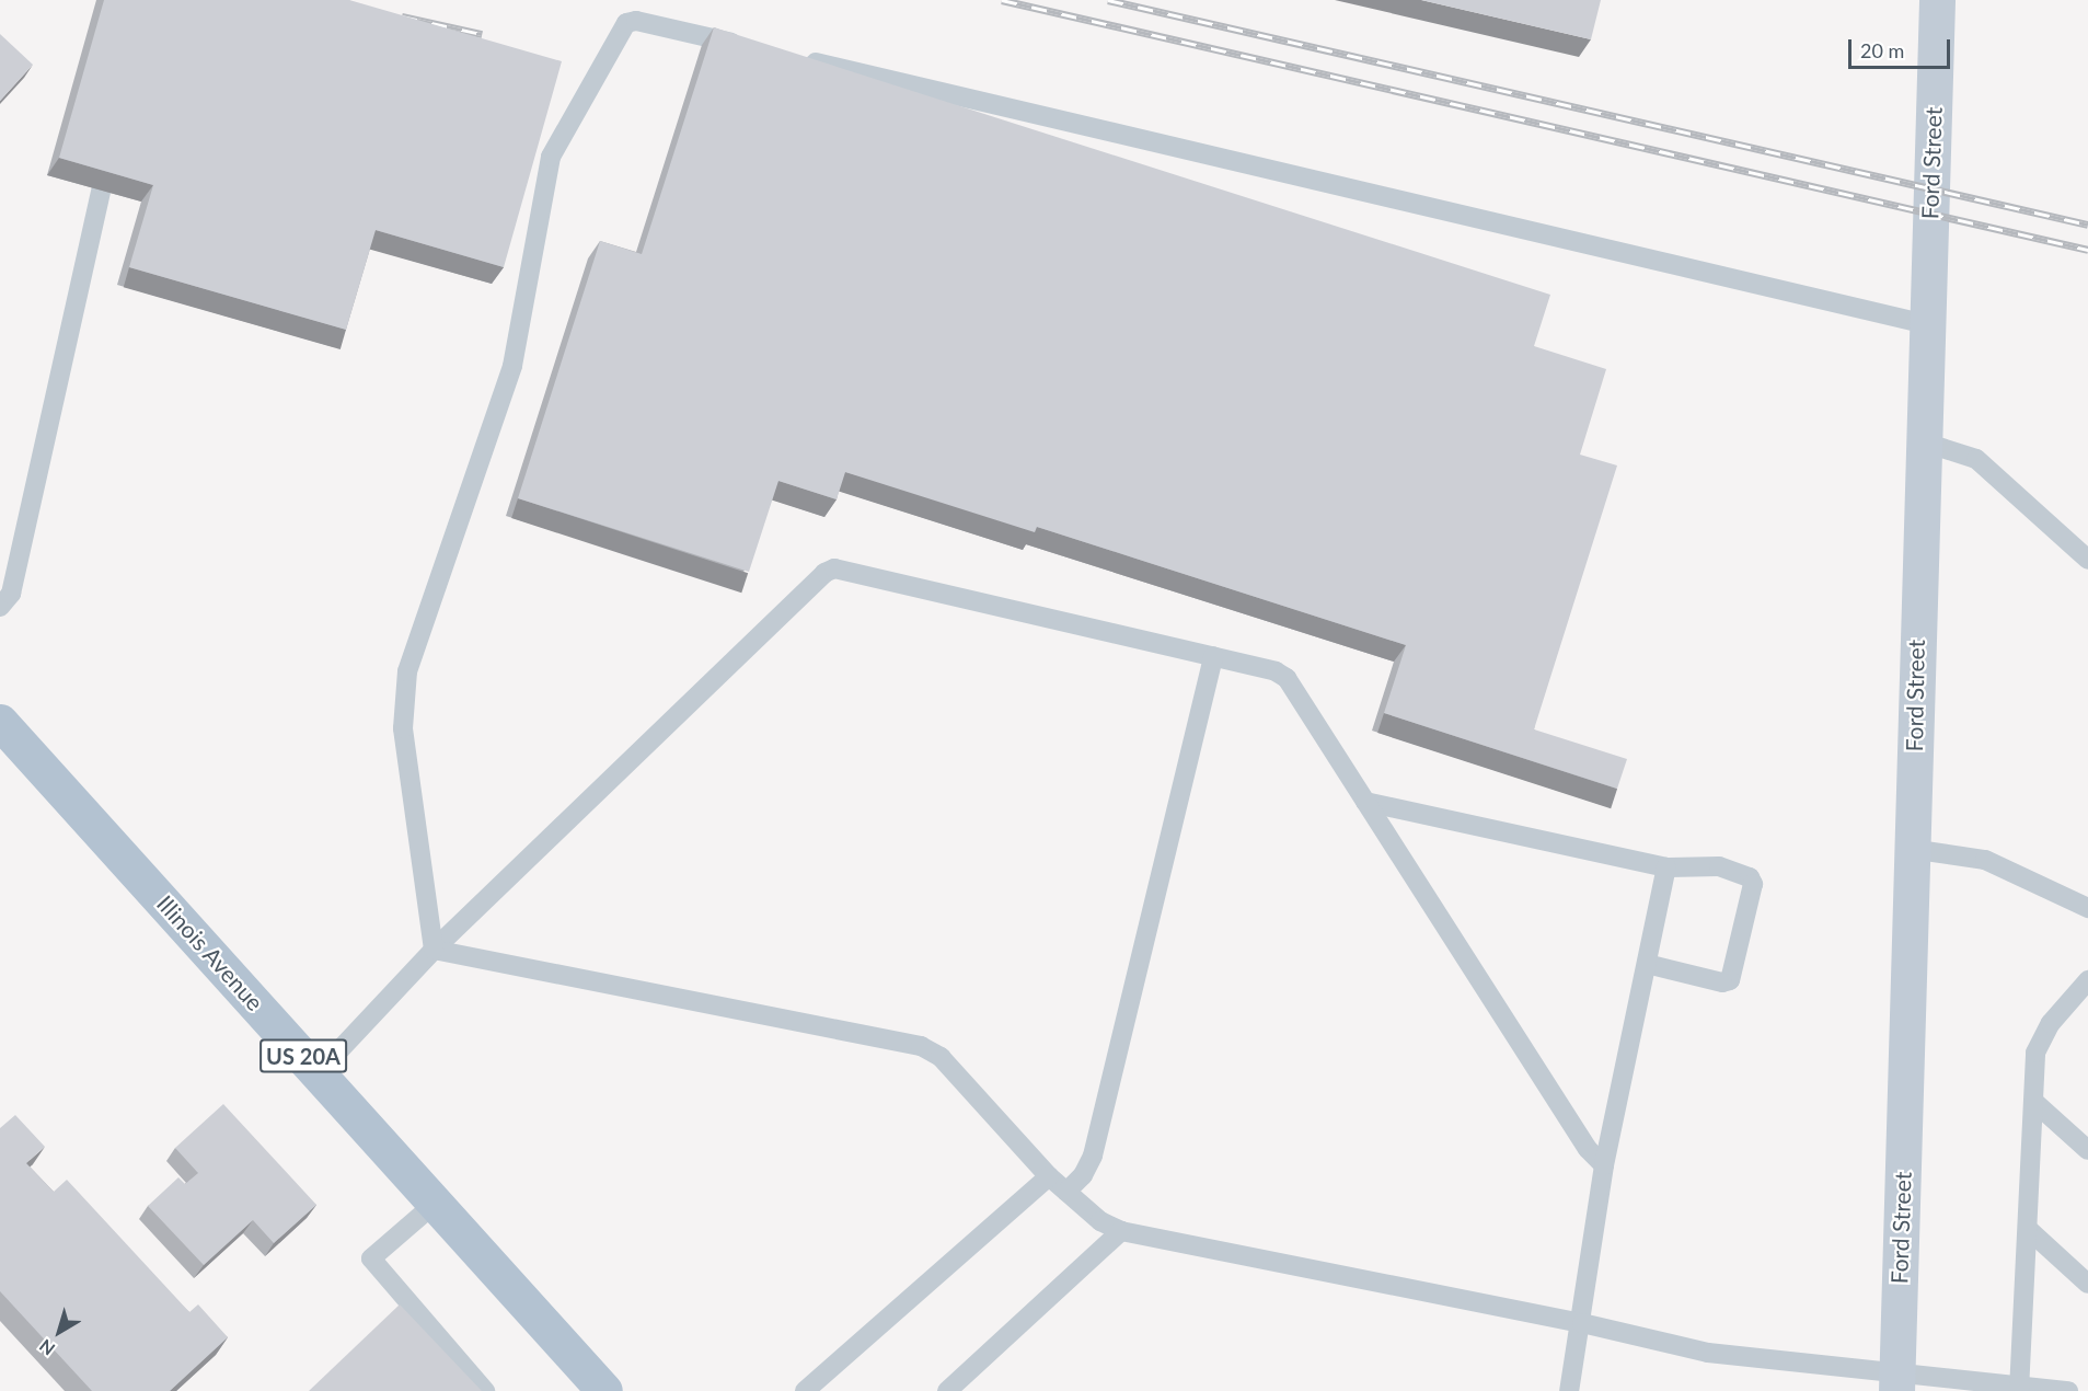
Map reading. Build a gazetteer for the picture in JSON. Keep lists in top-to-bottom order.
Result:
{
  "streets": {
    "main road": ["Ford Street", "Illinois Avenue", "US 20A"]
  },
  "scale_bar": "20 m",
  "north": "bottom left"
}
